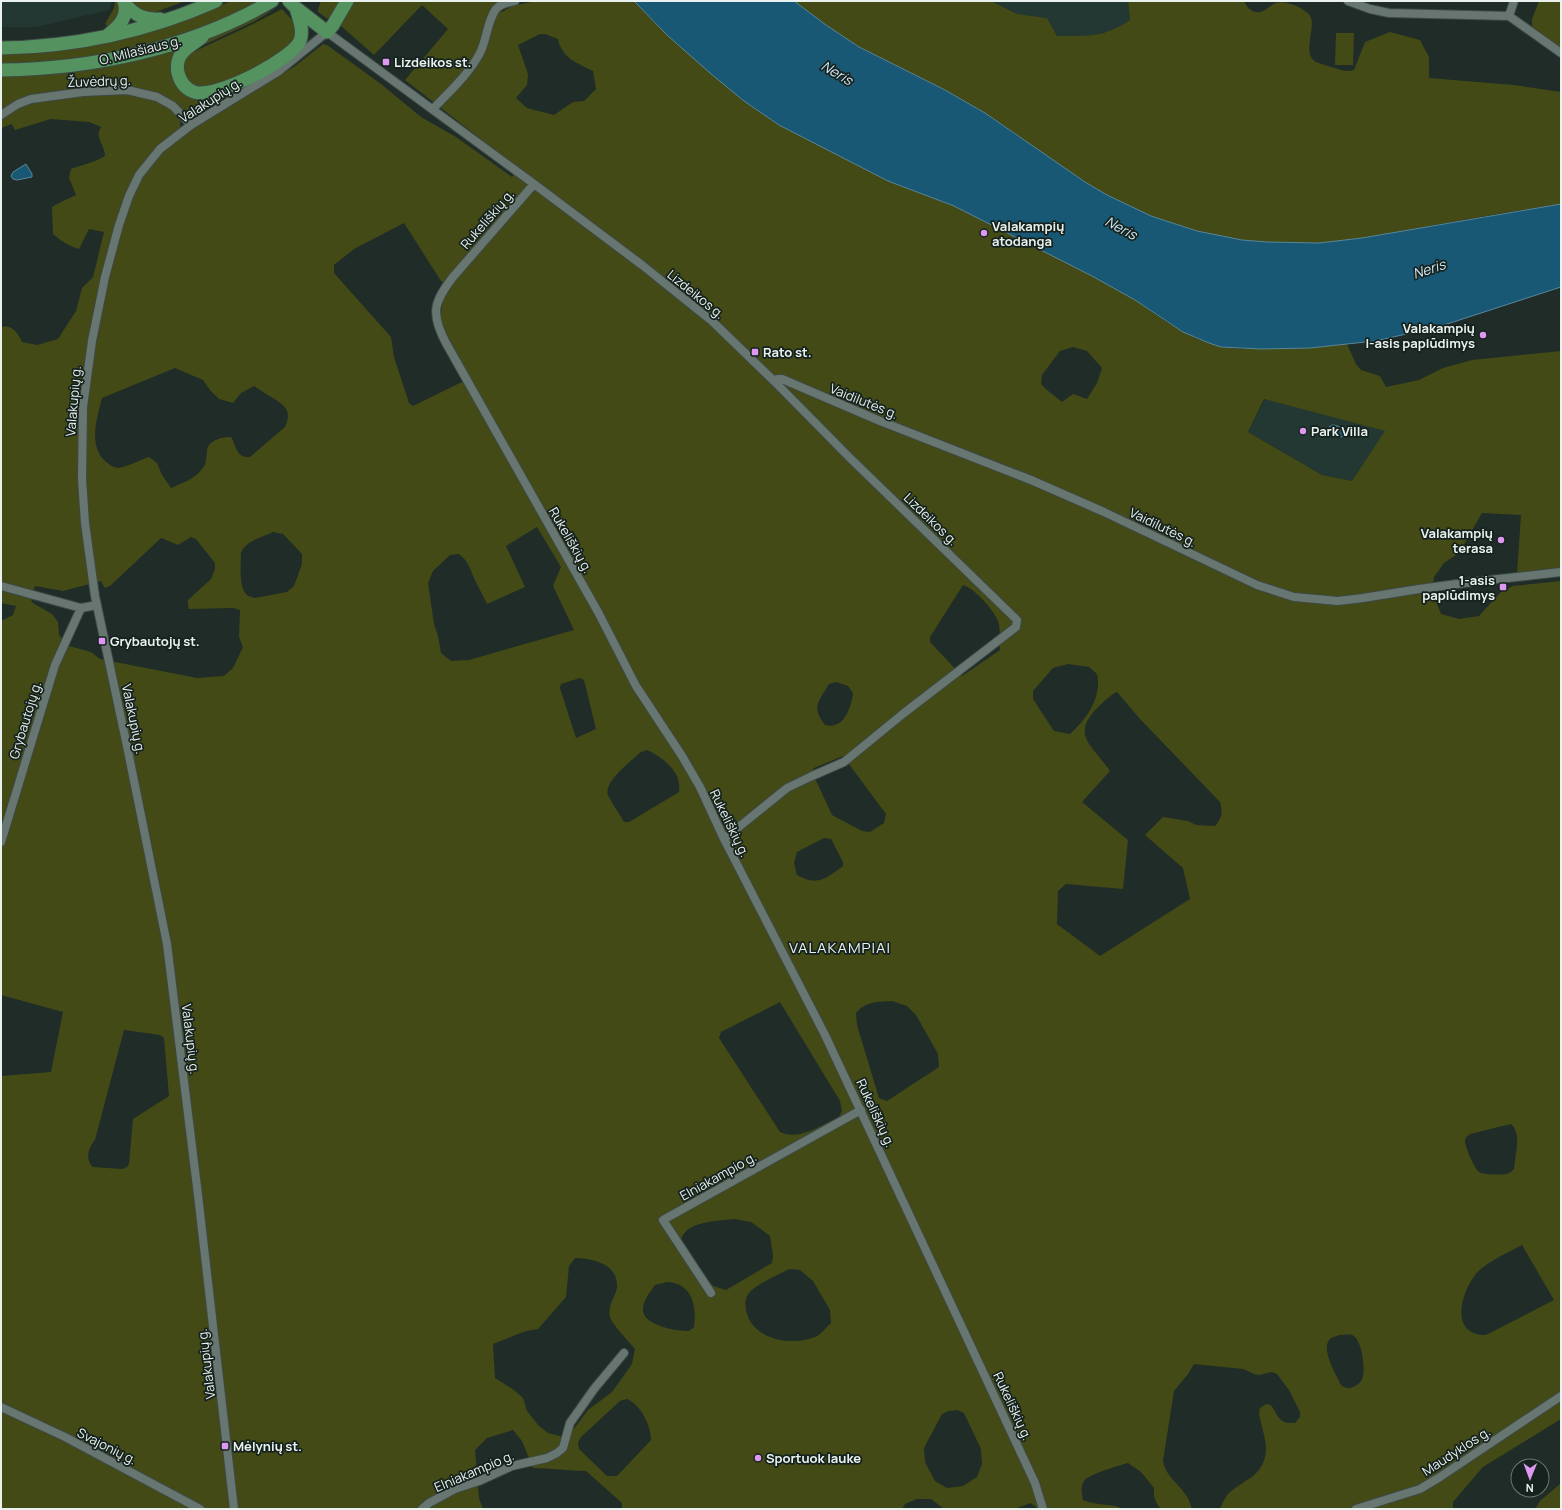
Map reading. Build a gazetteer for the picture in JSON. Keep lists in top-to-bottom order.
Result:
{
  "streets": {
    "main road": ["O. Milašiaus g."],
    "street": [
      "Žuvėdrų g.",
      "Valakupių g.",
      "Rukeliškių g.",
      "Lizdeikos g.",
      "Vaidilutės g.",
      "Grybautojų g.",
      "Elniakampio g.",
      "Svajonių g.",
      "Maudyklos g."
    ]
  },
  "crossings": [
    ["Žuvėdrų g.", "Valakupių g."],
    ["Valakupių g.", "Lizdeikos g."],
    ["Rukeliškių g.", "Lizdeikos g."],
    ["Rukeliškių g.", "Elniakampio g."],
    ["Lizdeikos g.", "Vaidilutės g."]
  ],
  "districts": ["VALAKAMPIAI"],
  "water": ["Neris"],
  "places": {
    "transit": [
      "Lizdeikos st.",
      "Rato st.",
      "1-asis paplūdimys",
      "Grybautojų st.",
      "Mėlynių st."
    ],
    "other": [
      "Valakampių atodanga",
      "Valakampių I-asis paplūdimys",
      "Park Villa",
      "Valakampių terasa",
      "Sportuok lauke"
    ]
  },
  "north": "bottom"
}
